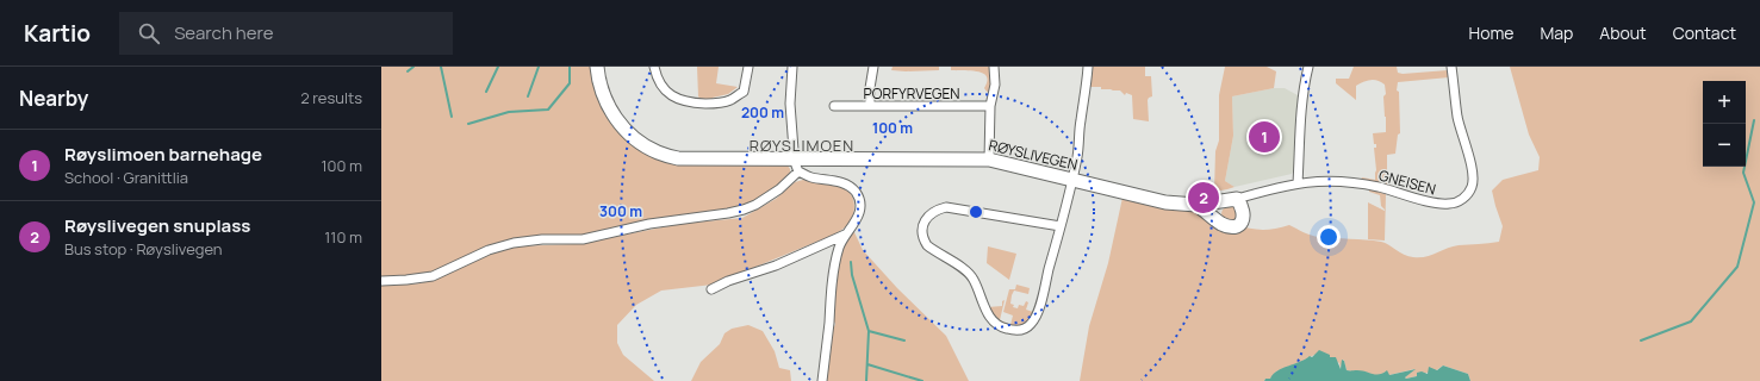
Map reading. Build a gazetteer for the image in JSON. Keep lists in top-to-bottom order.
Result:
{
  "streets": {
    "street": ["PORFYRVEGEN", "RØYSLIVEGEN", "GNEISEN"]
  },
  "crossings": [
    ["RØYSLIVEGEN", "GNEISEN"]
  ],
  "districts": ["RØYSLIMOEN"],
  "page": {
    "header": "Kartio",
    "search": "Search here",
    "nav": [
      "Home",
      "Map",
      "About",
      "Contact"
    ],
    "heading": ["Nearby", "2 results"],
    "map_buttons": ["+", "−"],
    "pins": ["1", "2"],
    "list": [
      {
        "mark": "1",
        "name": "Røyslimoen barnehage",
        "note": "School · Granittlia",
        "value": "100 m"
      },
      {
        "mark": "2",
        "name": "Røyslivegen snuplass",
        "note": "Bus stop · Røyslivegen",
        "value": "110 m"
      }
    ]
  },
  "rings": ["200 m", "100 m", "300 m"]
}
